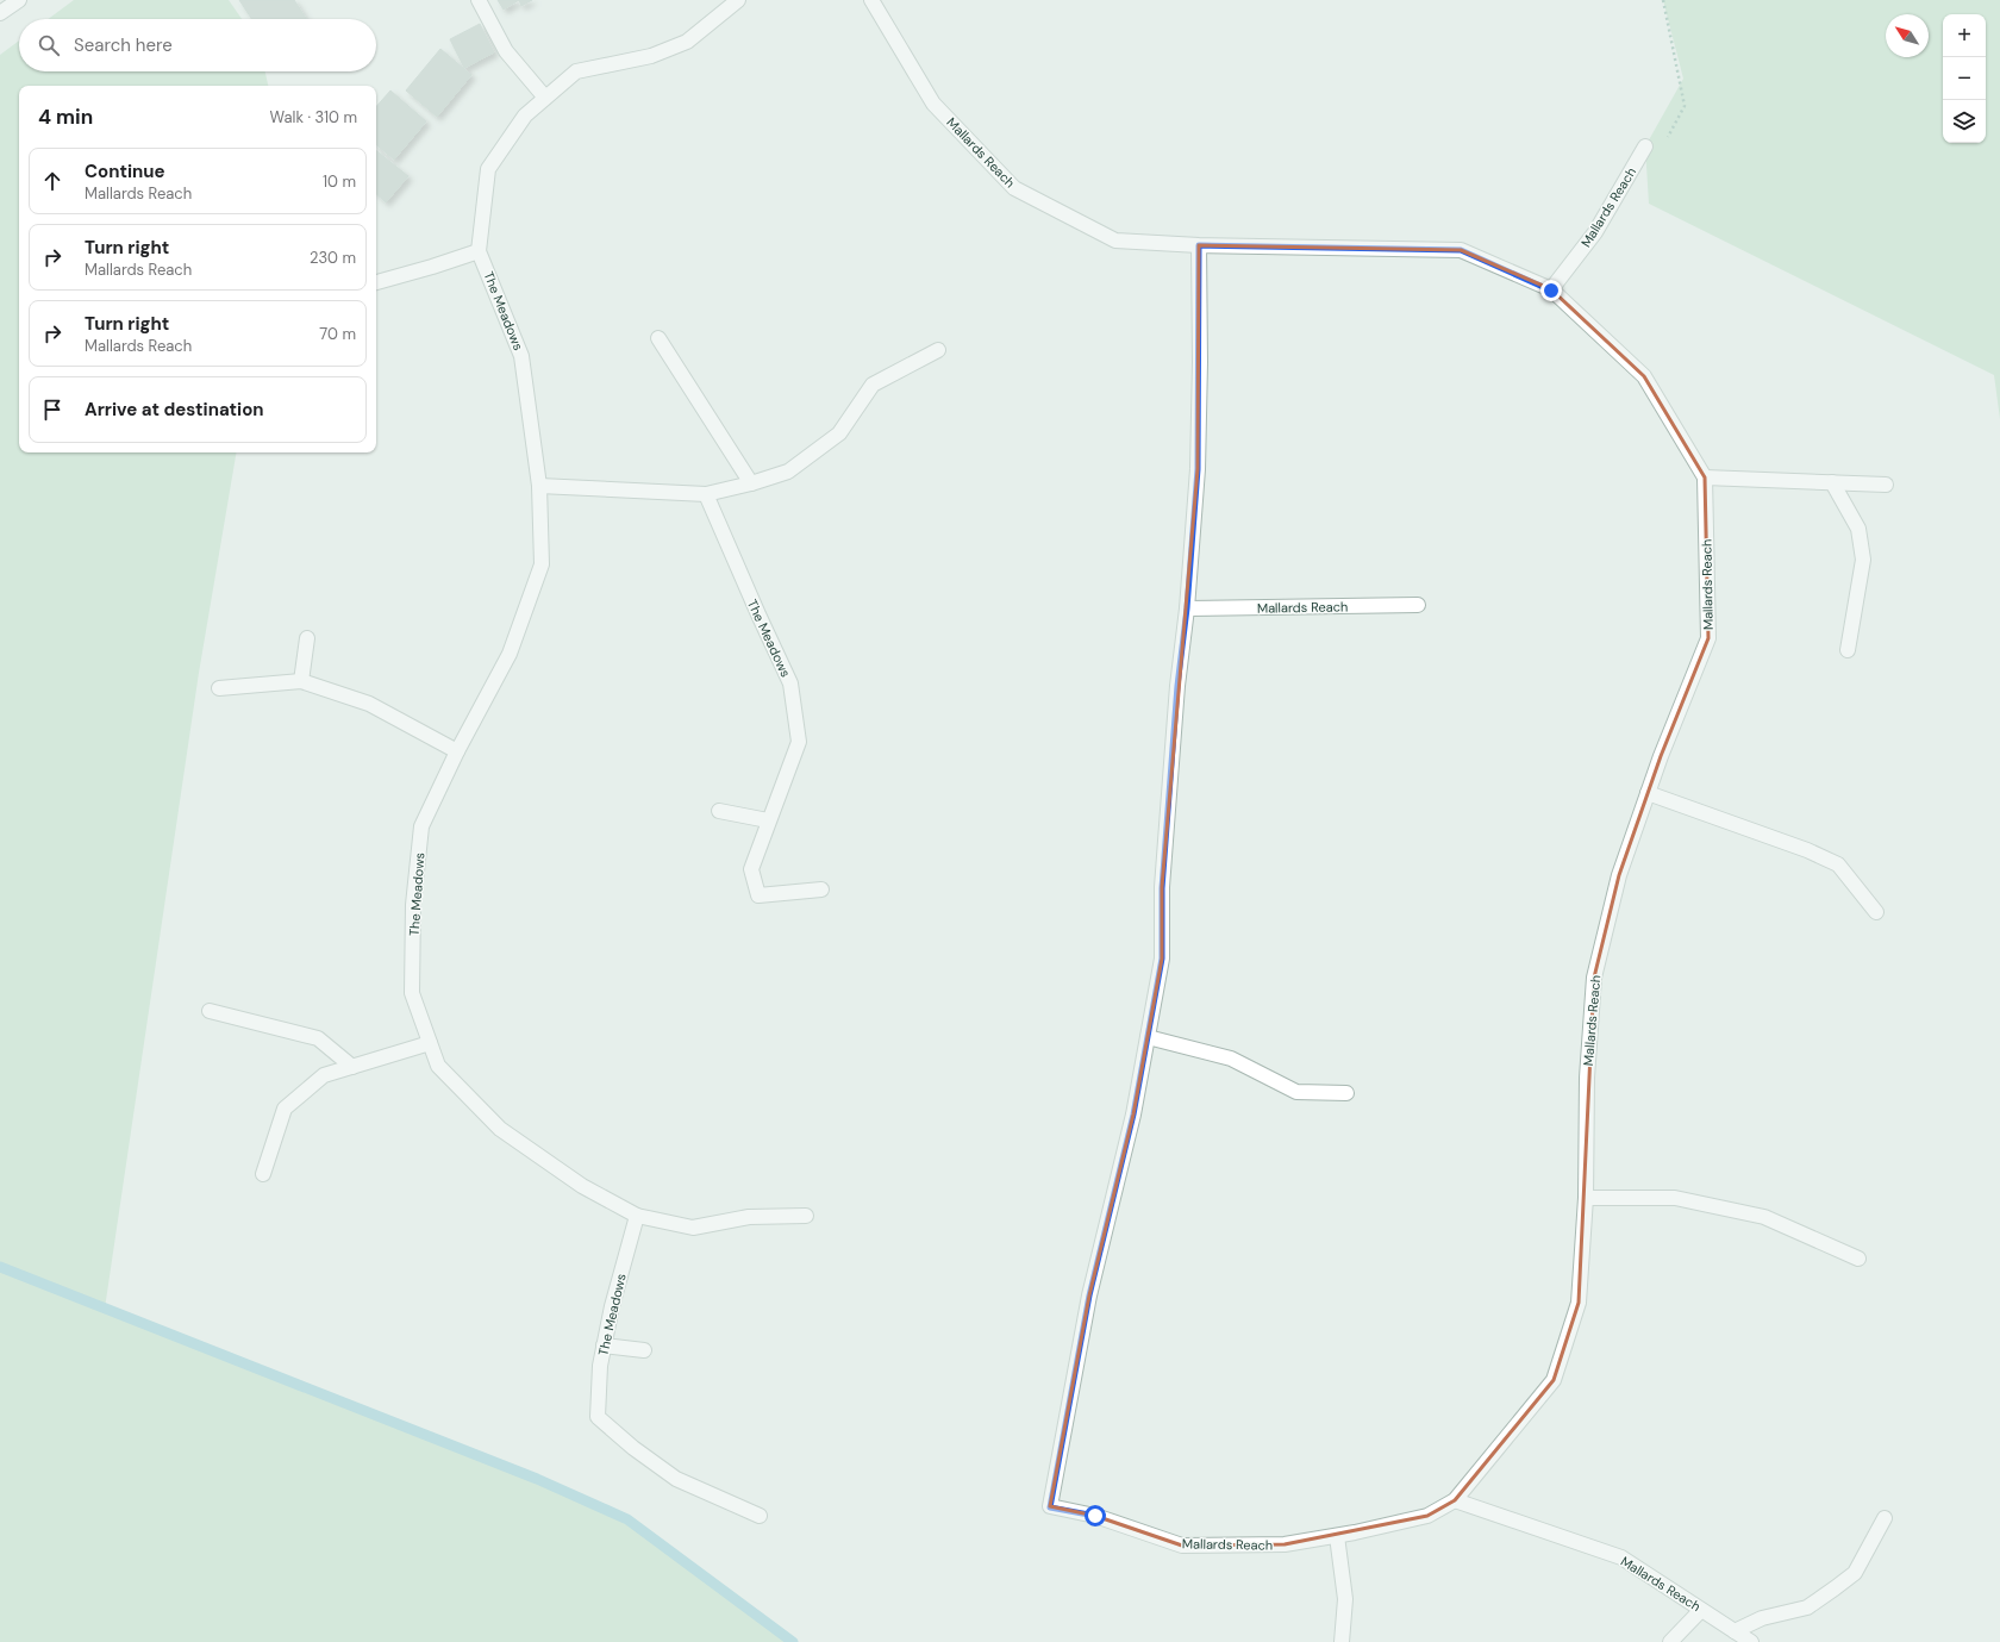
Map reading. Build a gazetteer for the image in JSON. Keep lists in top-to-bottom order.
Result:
{
  "streets": {
    "street": ["Mallards Reach", "The Meadows"]
  },
  "north": "top left",
  "page": {
    "map_buttons": ["+", "−"],
    "search": "Search here",
    "heading": ["4 min", "Walk · 310 m"],
    "list": [
      ["Continue", "Mallards Reach", "10 m"],
      ["Turn right", "Mallards Reach", "230 m"],
      ["Turn right", "Mallards Reach", "70 m"],
      "Arrive at destination"
    ]
  }
}
